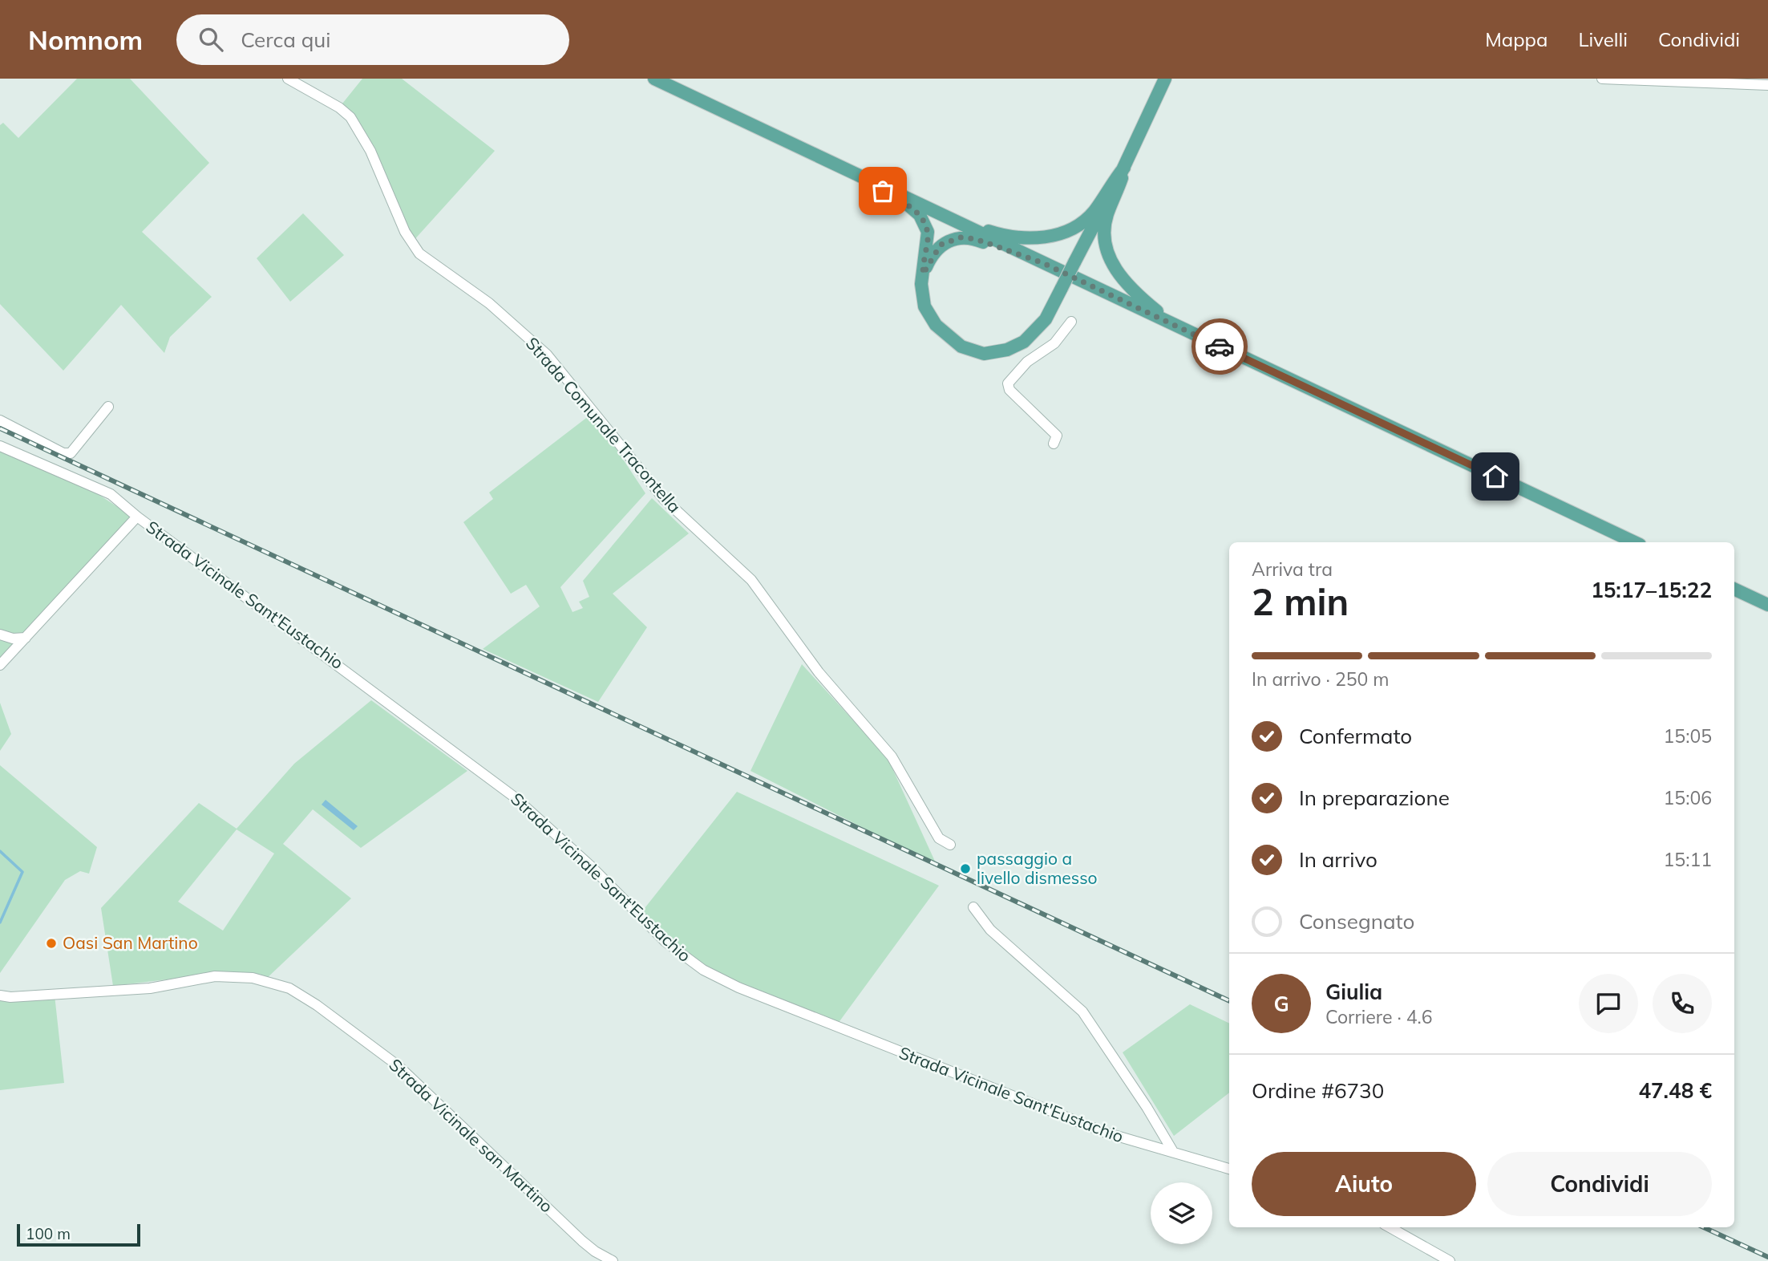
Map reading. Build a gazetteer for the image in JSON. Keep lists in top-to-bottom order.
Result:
{
  "streets": {
    "street": ["Strada Comunale Tracontella", "Strada Vicinale Sant'Eustachio", "Strada Vicinale san Martino"]
  },
  "places": ["passaggio a livello dismesso", "Oasi San Martino"],
  "scale_bar": "100 m",
  "page": {
    "header": "Nomnom",
    "search": "Cerca qui",
    "nav": ["Mappa", "Livelli", "Condividi"],
    "heading": ["2 min", "Arriva tra", "15:17–15:22"],
    "panel": [
      "Giulia",
      "Corriere · 4.6",
      "Ordine #6730",
      "47.48 €"
    ],
    "bar": "In arrivo · 250 m",
    "list": [
      ["Confermato", "15:05"],
      ["In preparazione", "15:06"],
      ["In arrivo", "15:11"],
      "Consegnato"
    ],
    "round": "G",
    "buttons": ["Aiuto", "Condividi"],
    "scale": "100 m"
  }
}
